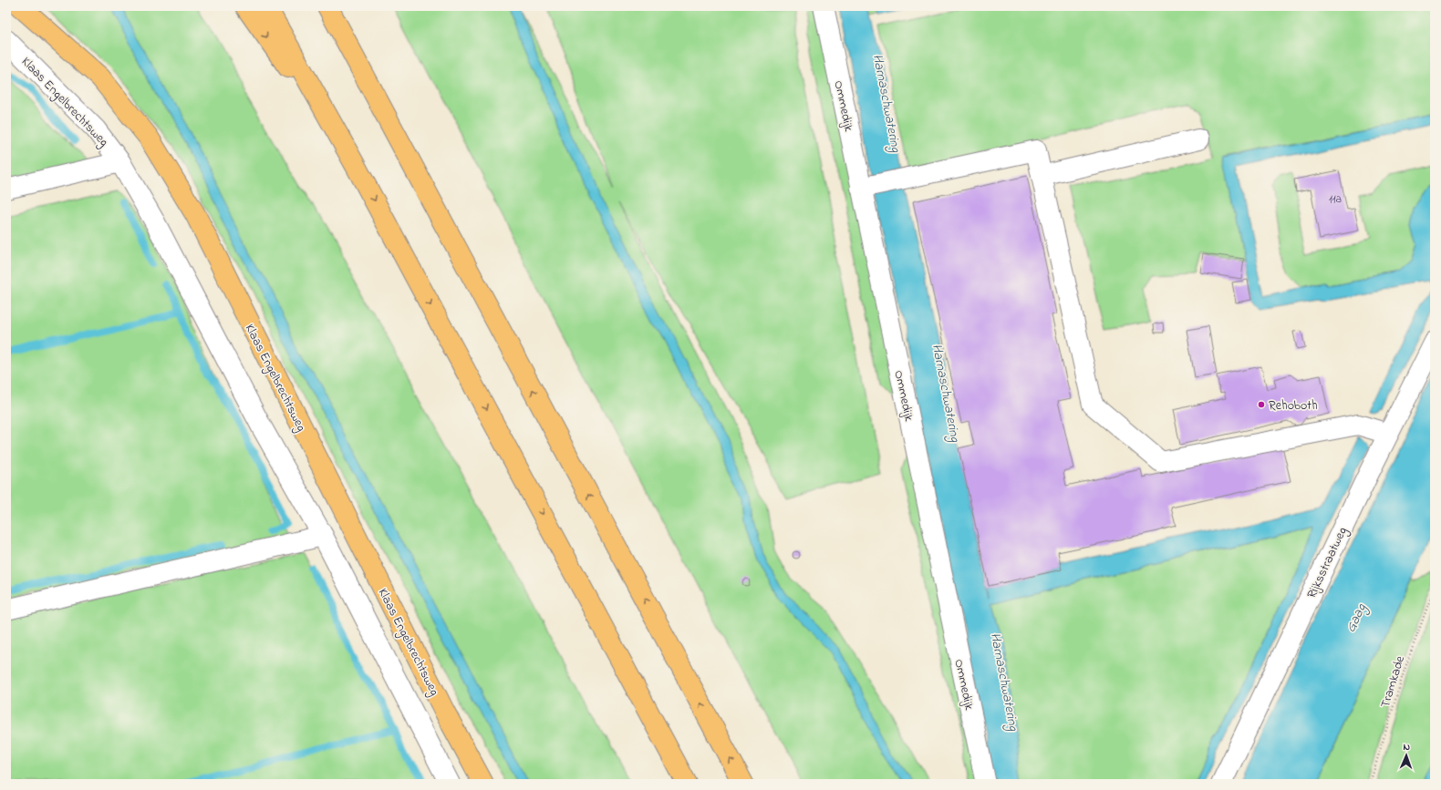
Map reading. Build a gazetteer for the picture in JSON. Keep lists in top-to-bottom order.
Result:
{
  "streets": {
    "main road": ["Klaas Engelbrechtsweg"],
    "street": ["Ommedijk", "Rijksstraatweg"],
    "path": ["Tramkade"]
  },
  "water": ["Harnaschwatering", "Gaag"],
  "places": ["Rehoboth"],
  "house_numbers": ["11a"],
  "north": "top"
}
